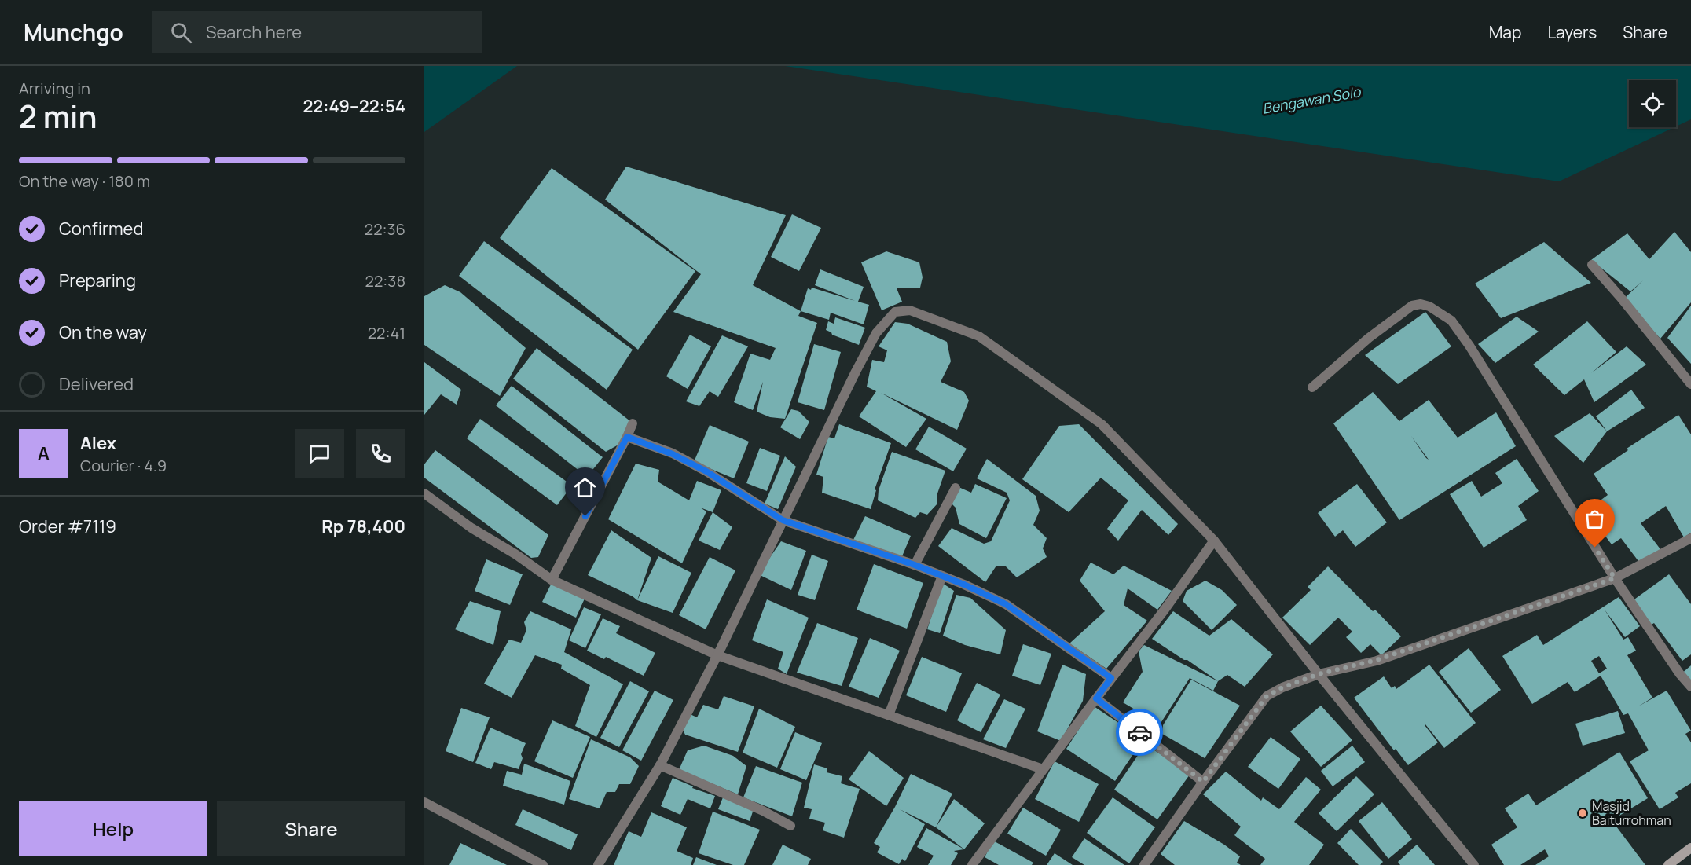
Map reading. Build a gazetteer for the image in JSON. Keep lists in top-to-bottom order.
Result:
{
  "water": ["Bengawan Solo"],
  "places": ["Masjid Baiturrohman"],
  "page": {
    "header": "Munchgo",
    "search": "Search here",
    "nav": ["Map", "Layers", "Share"],
    "heading": ["2 min", "Arriving in", "22:49–22:54"],
    "panel": [
      "Alex",
      "Courier · 4.9",
      "Order #7119",
      "Rp 78,400"
    ],
    "bar": "On the way · 180 m",
    "list": [
      ["Confirmed", "22:36"],
      ["Preparing", "22:38"],
      ["On the way", "22:41"],
      "Delivered"
    ],
    "round": "A",
    "buttons": ["Help", "Share"]
  }
}
